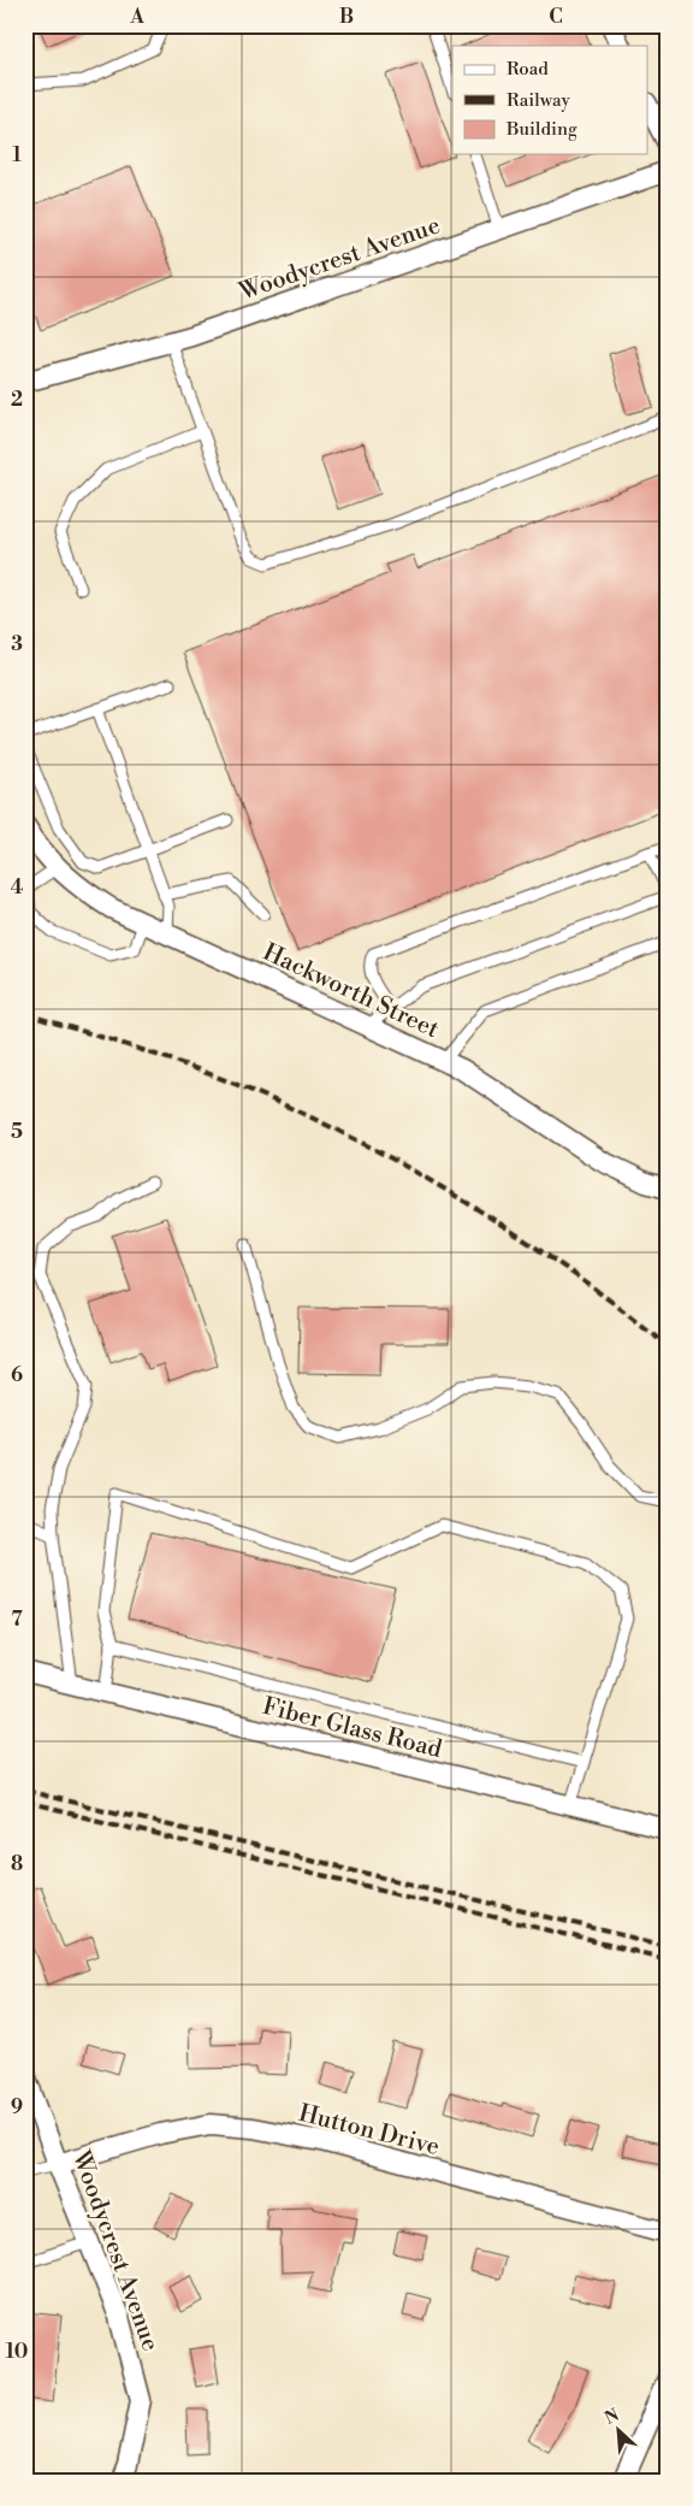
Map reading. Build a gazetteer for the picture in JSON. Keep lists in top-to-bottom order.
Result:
{
  "streets": {
    "street": [
      "Woodycrest Avenue",
      "Hackworth Street",
      "Fiber Glass Road",
      "Hutton Drive"
    ]
  },
  "crossings": [
    ["Woodycrest Avenue", "Hutton Drive"]
  ],
  "legend": ["Road", "Railway", "Building"],
  "north": "top left",
  "grid": {
    "columns": ["A", "B", "C"],
    "rows": [
      "1",
      "2",
      "3",
      "4",
      "5",
      "6",
      "7",
      "8",
      "9",
      "10"
    ]
  }
}
